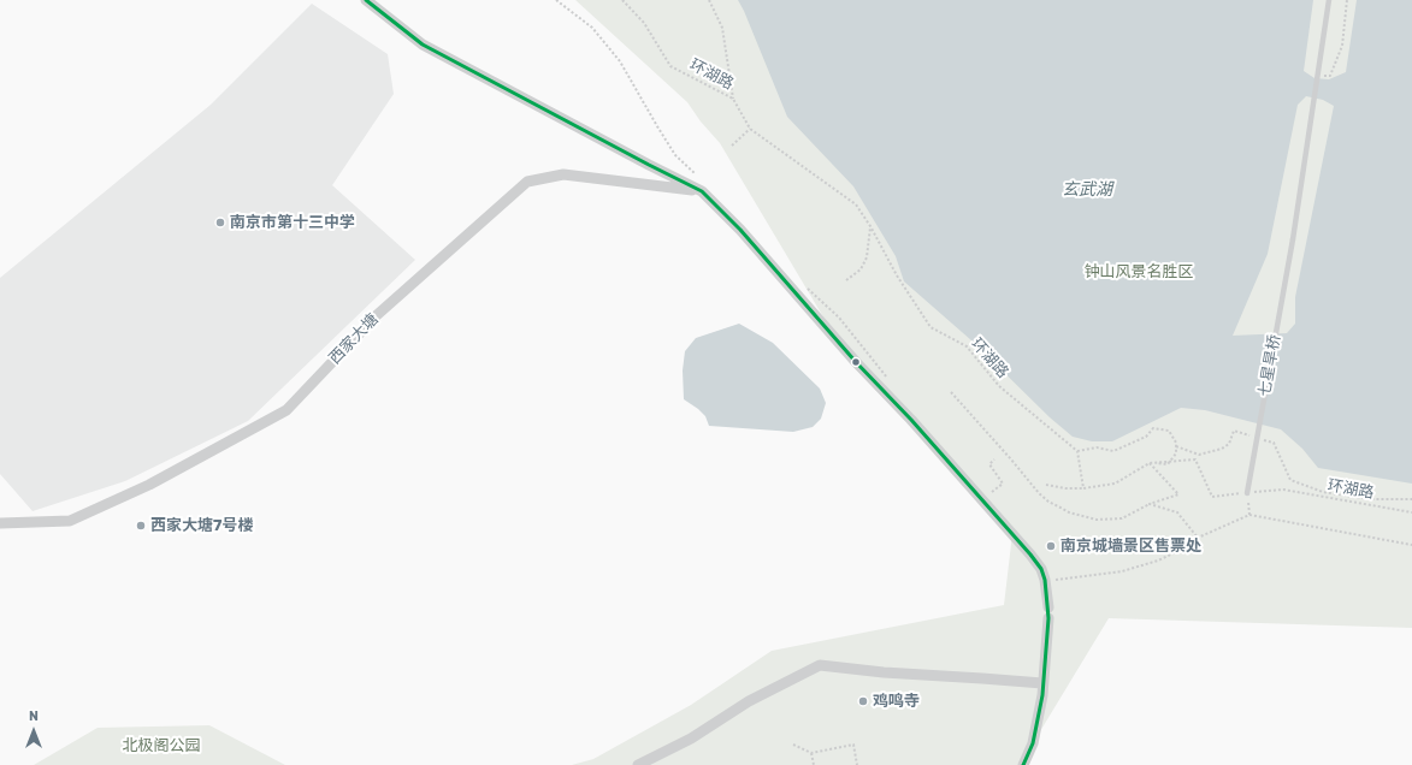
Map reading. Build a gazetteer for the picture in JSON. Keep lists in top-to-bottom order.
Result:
{
  "streets": {
    "street": ["西家大塘"],
    "lane": ["七星旱桥"],
    "path": ["环湖路"]
  },
  "water": ["玄武湖"],
  "parks": ["钟山风景名胜区", "北极阁公园"],
  "places": [
    "南京市第十三中学",
    "西家大塘7号楼",
    "南京城墙景区售票处",
    "鸡鸣寺"
  ],
  "north": "top"
}
